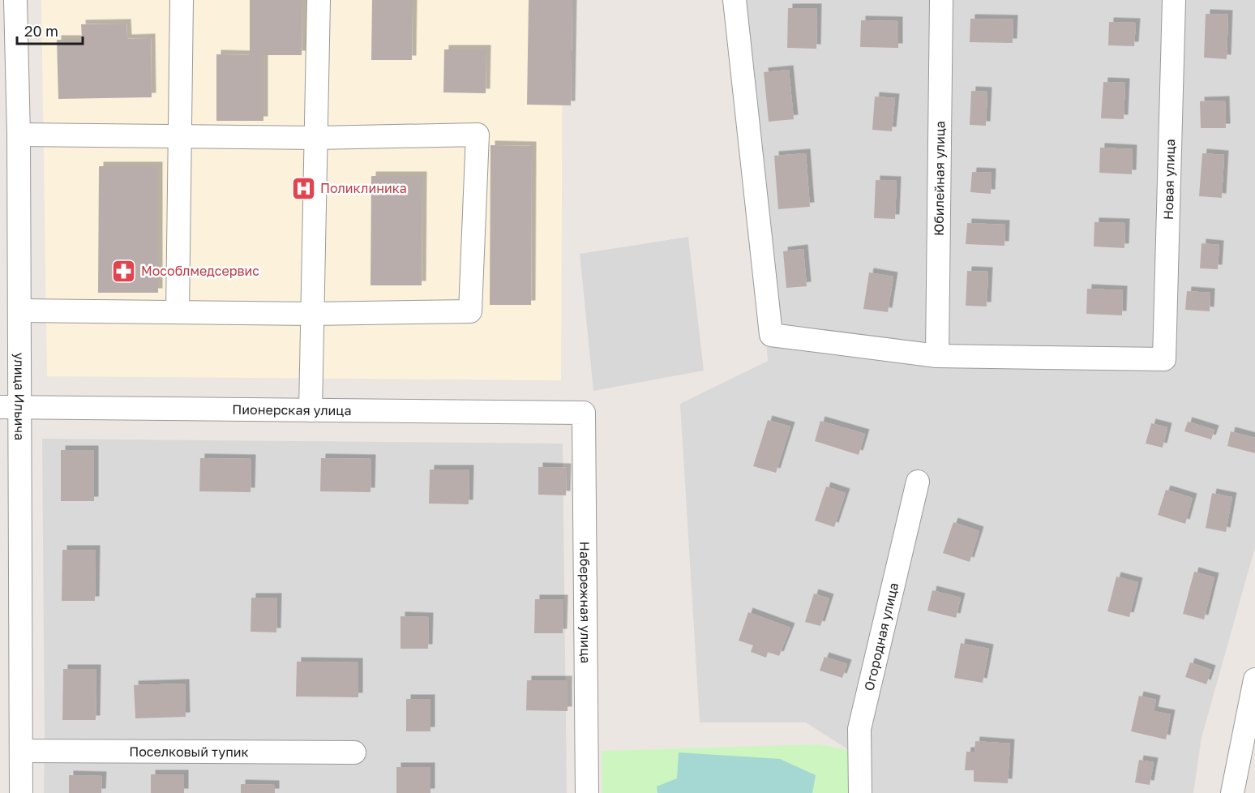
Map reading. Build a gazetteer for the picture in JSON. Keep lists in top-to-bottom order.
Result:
{
  "streets": {
    "street": [
      "Юбилейная улица",
      "Новая улица",
      "улица Ильича",
      "Пионерская улица",
      "Набережная улица",
      "Огородная улица",
      "Поселковый тупик"
    ]
  },
  "crossings": [
    ["Юбилейная улица", "Новая улица"],
    ["улица Ильича", "Пионерская улица"],
    ["улица Ильича", "Поселковый тупик"],
    ["Пионерская улица", "Набережная улица"]
  ],
  "places": {
    "hospital": ["Поликлиника"],
    "pharmacy": ["Мособлмедсервис"]
  },
  "scale_bar": "20 m"
}
